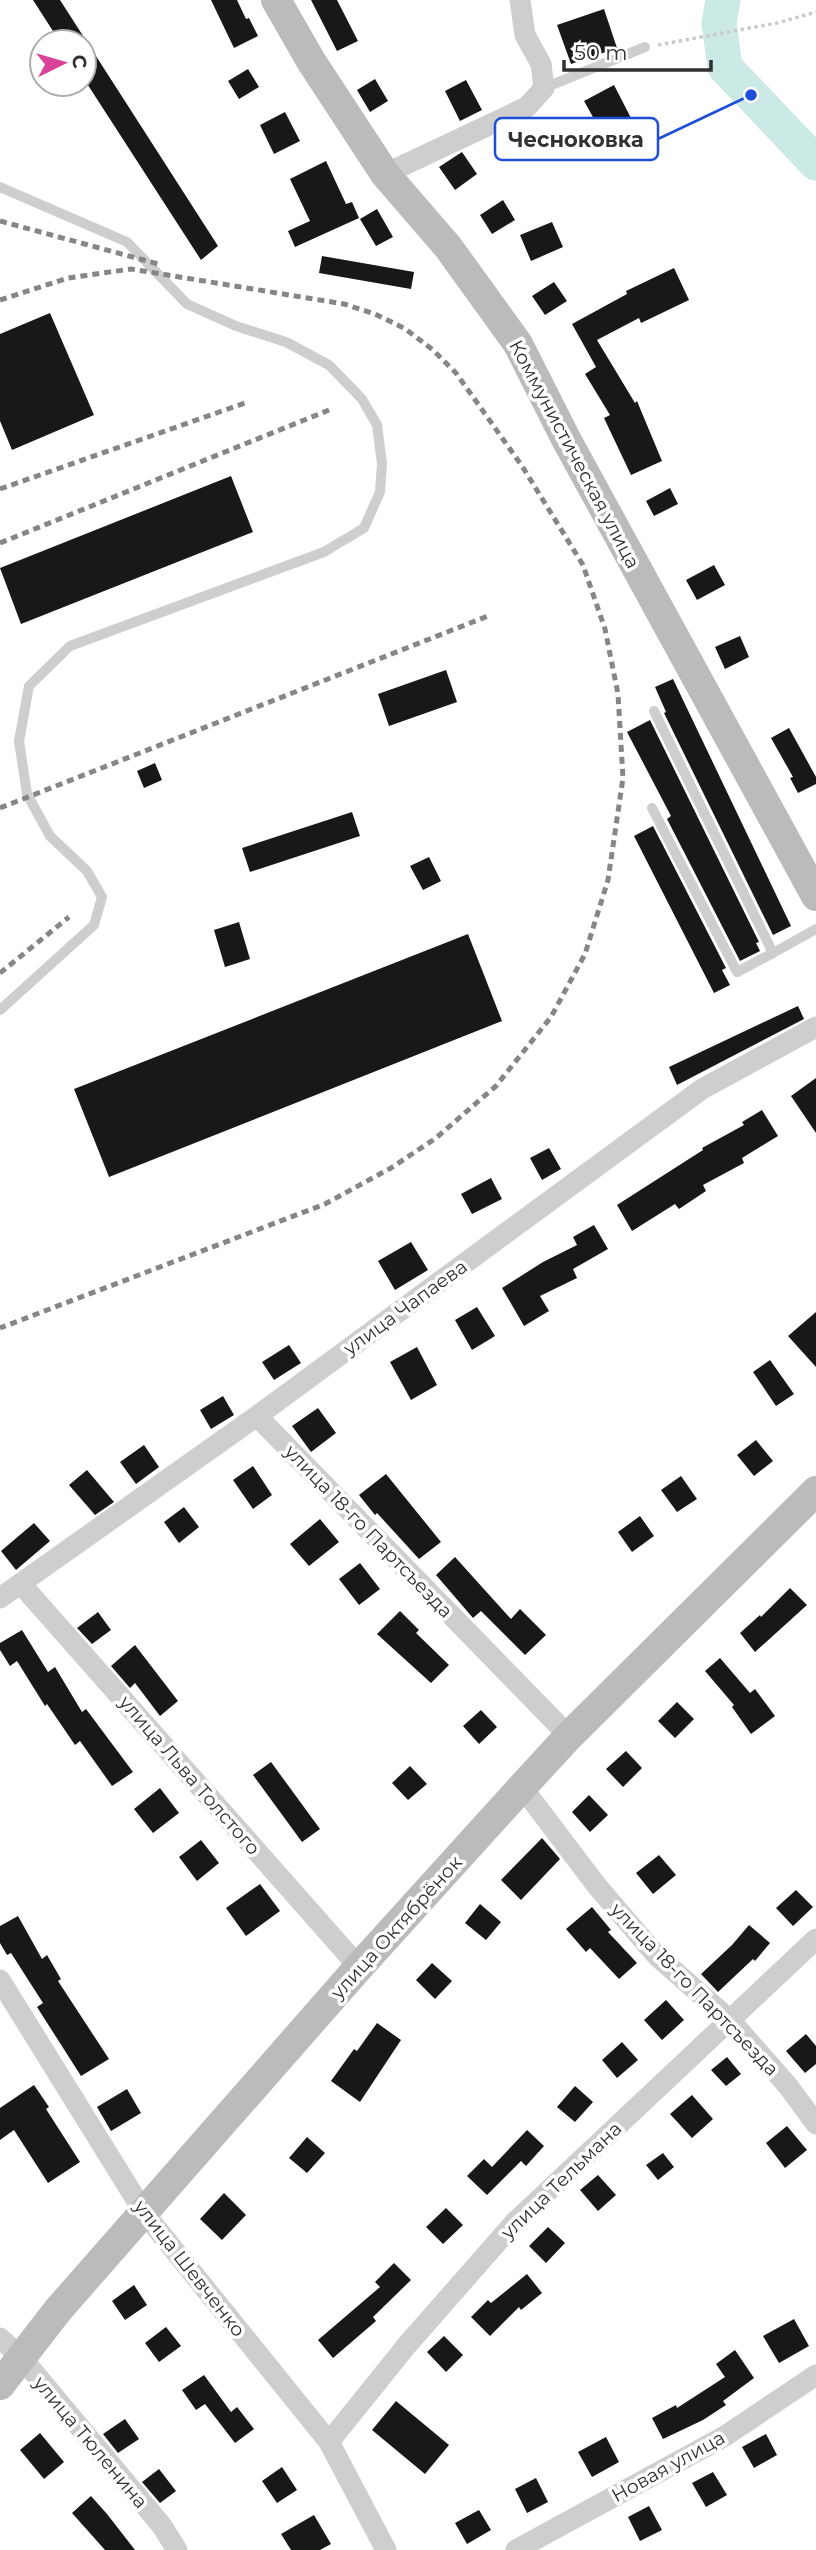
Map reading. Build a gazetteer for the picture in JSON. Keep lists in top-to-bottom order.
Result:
{
  "streets": {
    "street": [
      "Коммунистическая улица",
      "улица Чапаева",
      "улица 18-го Партсъезда",
      "улица Льва Толстого",
      "улица Октябрёнок",
      "улица Тельмана",
      "улица Шевченко",
      "улица Тюленина",
      "Новая улица"
    ]
  },
  "crossings": [
    ["улица Чапаева", "улица 18-го Партсъезда"],
    ["улица Чапаева", "улица Льва Толстого"],
    ["улица 18-го Партсъезда", "улица Октябрёнок"],
    ["улица 18-го Партсъезда", "улица Тельмана"],
    ["улица Льва Толстого", "улица Октябрёнок"],
    ["улица Октябрёнок", "улица Шевченко"],
    ["улица Октябрёнок", "улица Тюленина"],
    ["улица Тельмана", "улица Шевченко"]
  ],
  "places": ["Чесноковка"],
  "scale_bar": "50 m",
  "north": "right"
}
